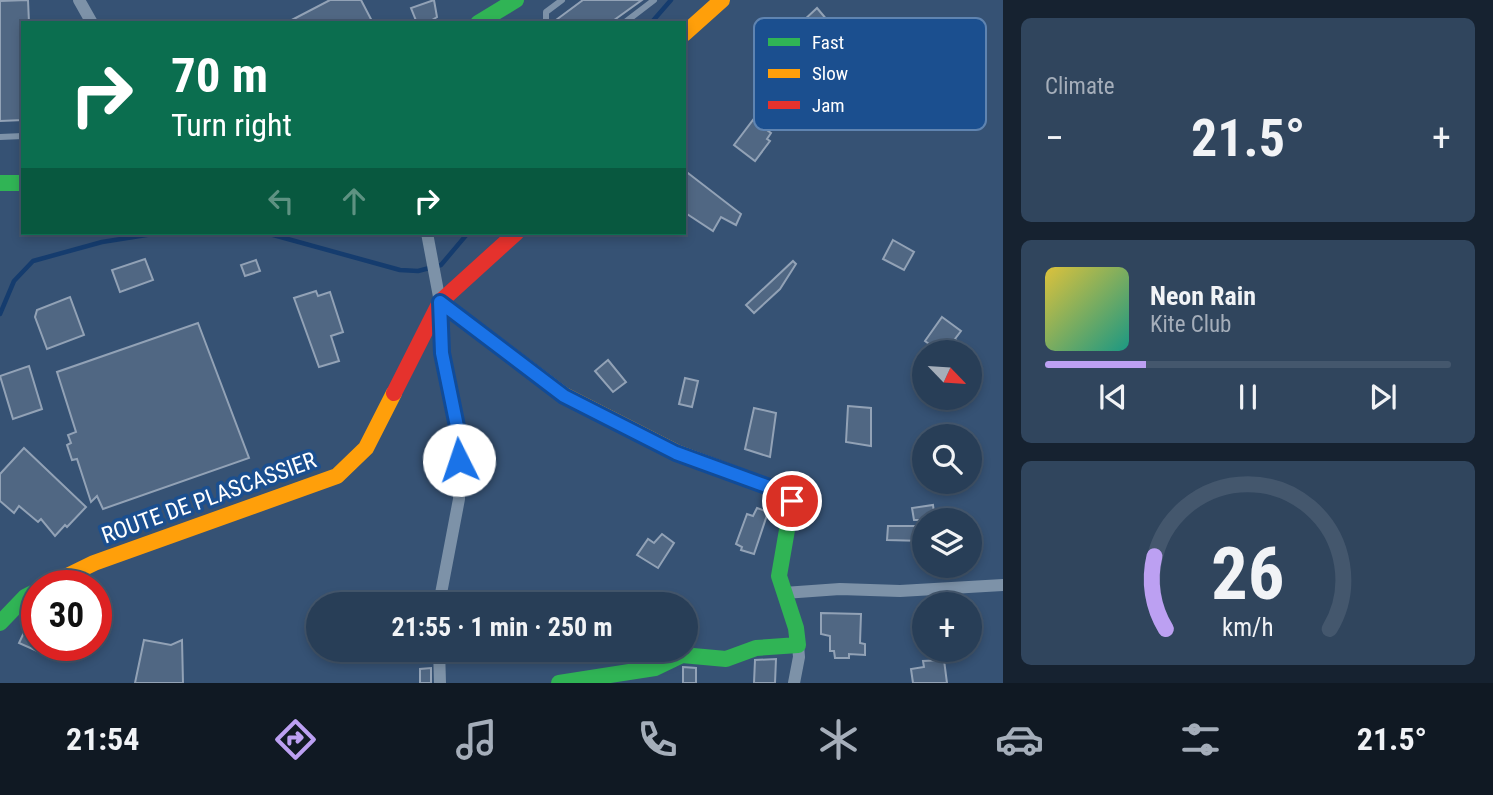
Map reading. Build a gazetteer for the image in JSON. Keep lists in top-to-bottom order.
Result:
{
  "streets": {
    "street": ["ROUTE DE PLASCASSIER"]
  },
  "legend": ["Fast", "Slow", "Jam"],
  "north": "bottom right",
  "page": {
    "tile": "Climate",
    "turn": ["70 m", "Turn right"],
    "heat": ["−", "21.5°", "+"],
    "song": ["Neon Rain", "Kite Club"],
    "map_buttons": "+",
    "limit": "30",
    "trip": "21:55 · 1 min · 250 m",
    "tabs": ["21:54", "21.5°"],
    "gauge": ["26", "km/h"]
  }
}
